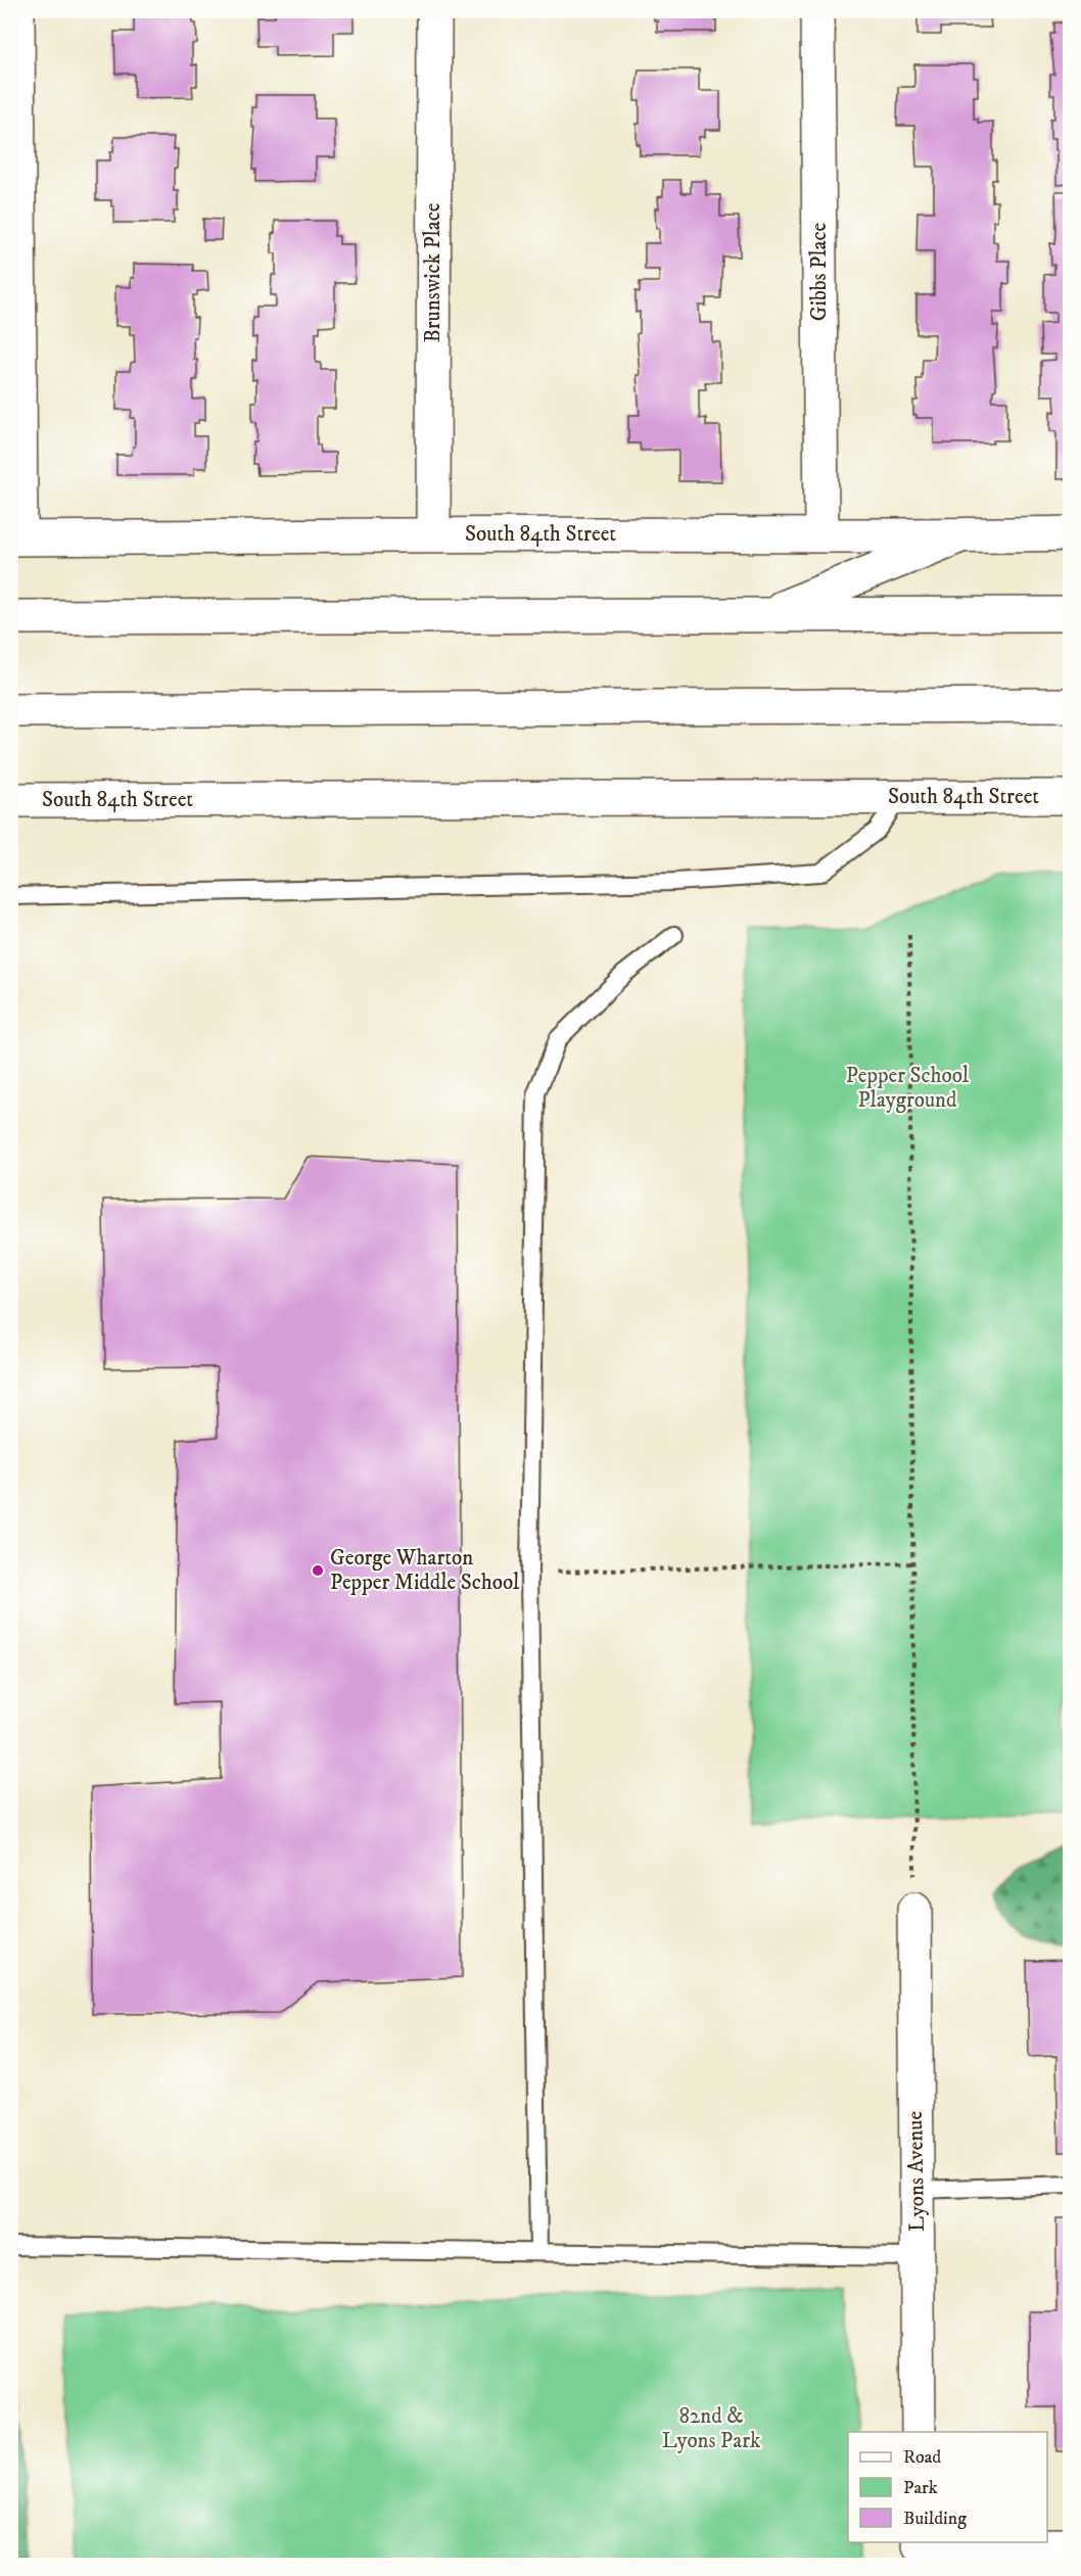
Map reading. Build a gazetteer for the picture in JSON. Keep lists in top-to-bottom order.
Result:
{
  "streets": {
    "street": [
      "Gibbs Place",
      "Brunswick Place",
      "South 84th Street",
      "Lyons Avenue"
    ]
  },
  "crossings": [
    ["Gibbs Place", "South 84th Street"],
    ["Brunswick Place", "South 84th Street"]
  ],
  "parks": ["Pepper School Playground", "82nd & Lyons Park"],
  "places": ["George Wharton Pepper Middle School"],
  "legend": ["Road", "Park", "Building"]
}
